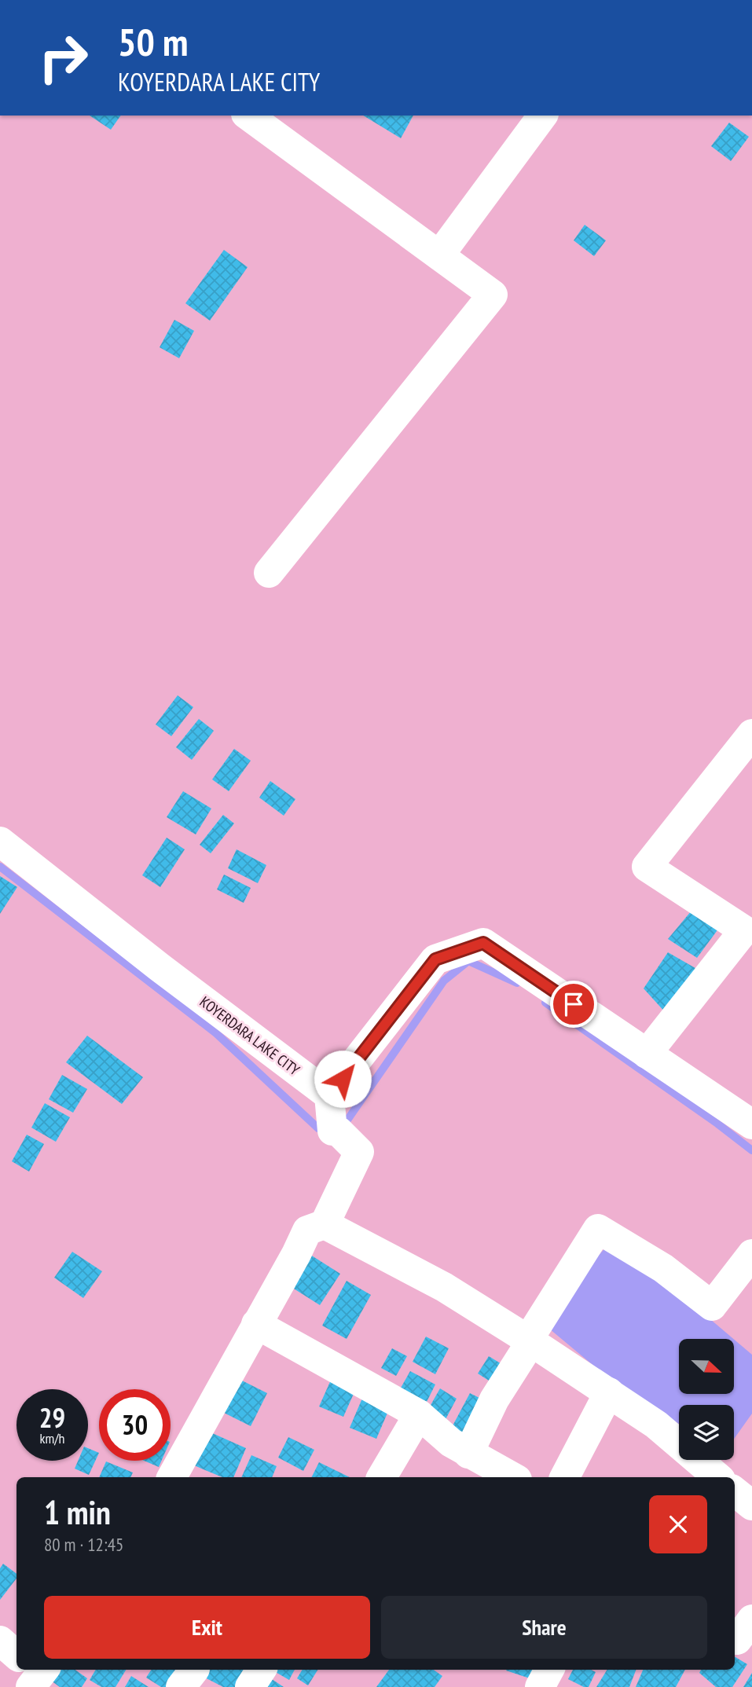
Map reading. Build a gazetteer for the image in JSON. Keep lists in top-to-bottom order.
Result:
{
  "streets": {
    "street": ["KOYERDARA LAKE CITY"]
  },
  "north": "right",
  "page": {
    "turn": ["50 m", "KOYERDARA LAKE CITY"],
    "speed": "29 km/h",
    "limit": "30",
    "heading": ["1 min", "80 m · 12:45"],
    "buttons": ["Exit", "Share"]
  }
}
